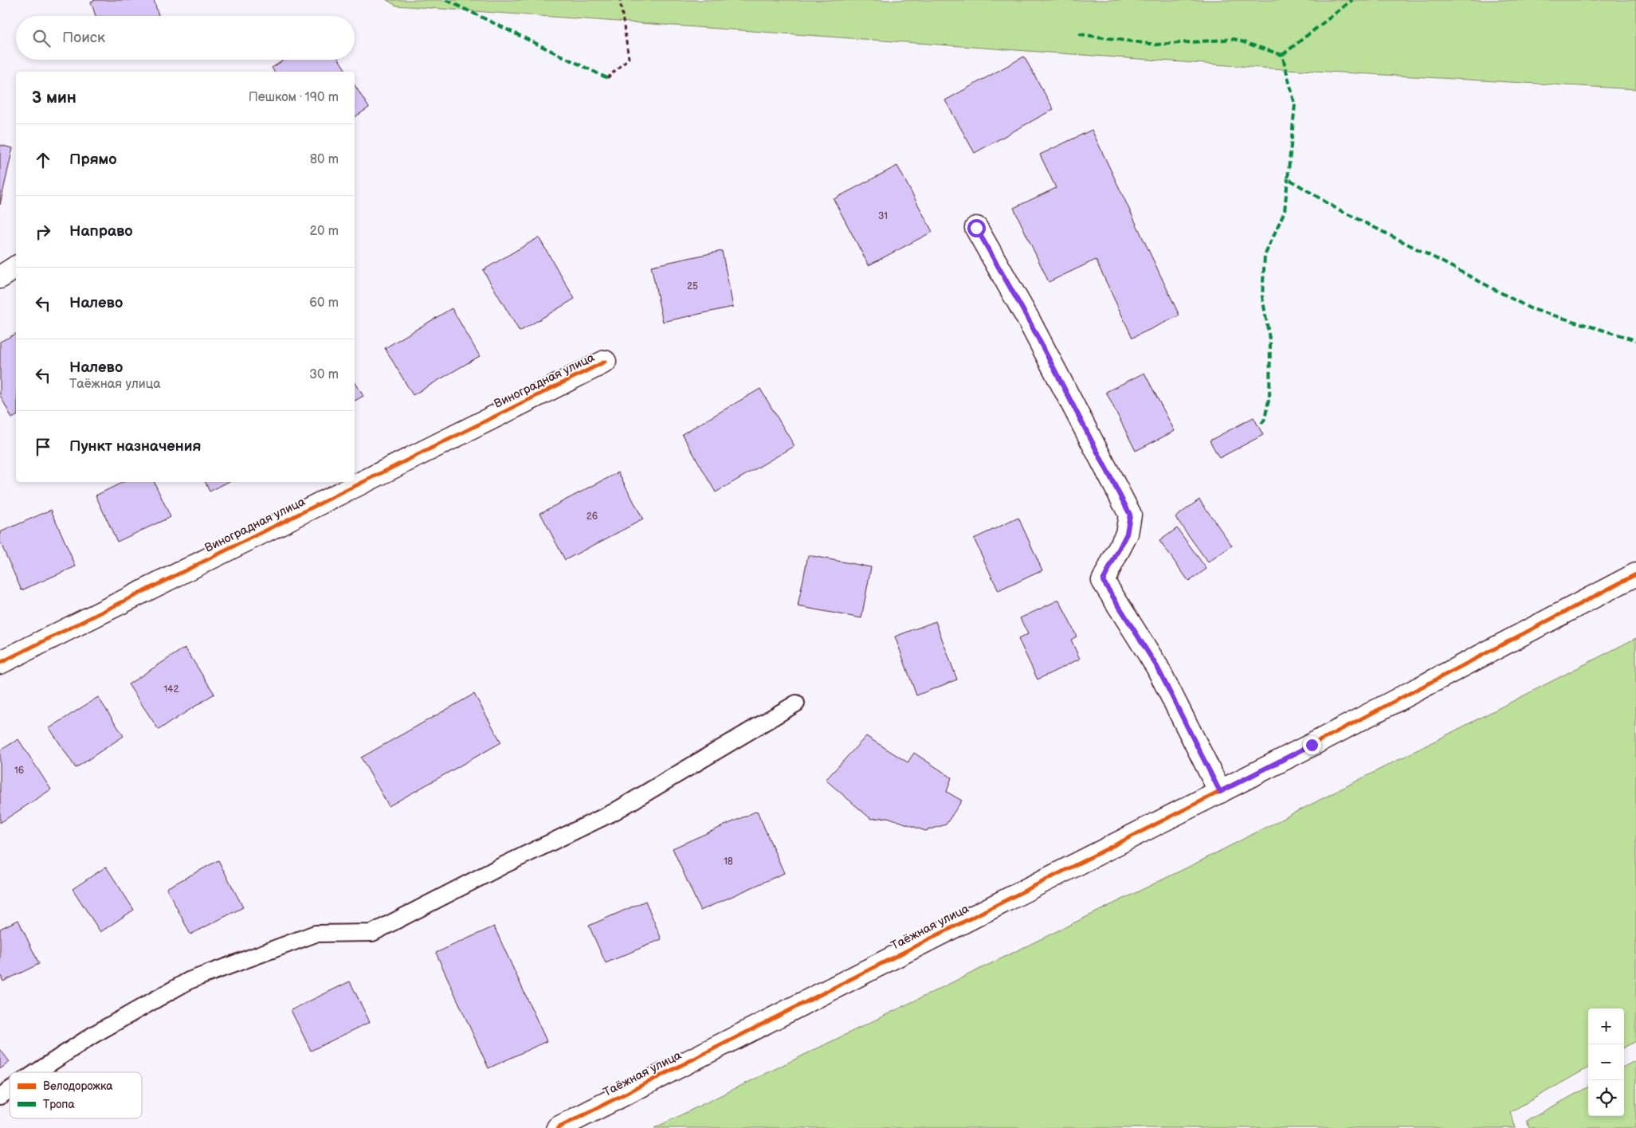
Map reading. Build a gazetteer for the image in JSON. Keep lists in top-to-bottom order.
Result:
{
  "streets": {
    "street": ["Виноградная улица", "Таёжная улица"]
  },
  "house_numbers": [
    "31",
    "25",
    "26",
    "142",
    "16",
    "18"
  ],
  "legend": ["Велодорожка", "Тропа"],
  "page": {
    "search": "Поиск",
    "heading": ["3 мин", "Пешком · 190 m"],
    "list": [
      ["Прямо", "80 m"],
      ["Направо", "20 m"],
      ["Налево", "60 m"],
      ["Налево", "Таёжная улица", "30 m"],
      "Пункт назначения"
    ],
    "map_buttons": ["+", "−"]
  }
}
